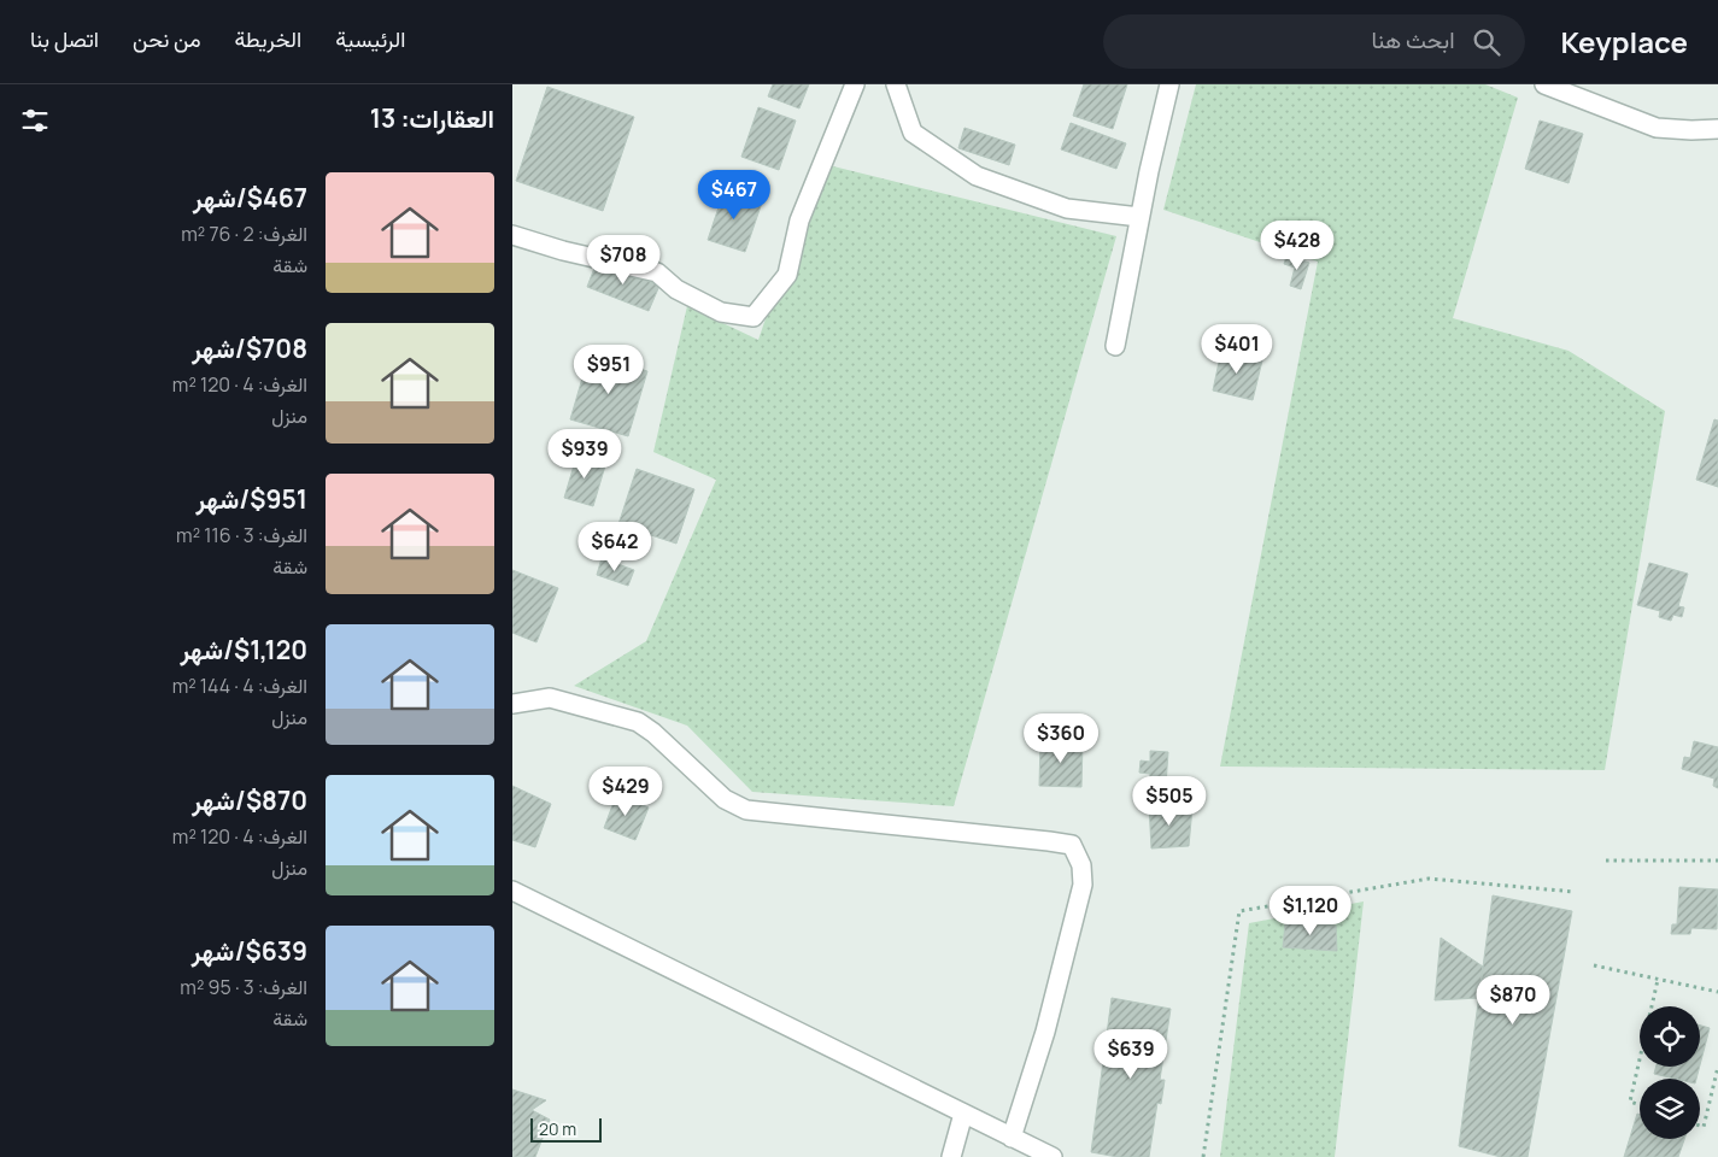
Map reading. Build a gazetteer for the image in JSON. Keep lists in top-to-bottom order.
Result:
{
  "scale_bar": "20 m",
  "page": {
    "header": "Keyplace",
    "search": "ابحث هنا",
    "nav": [
      "الرئيسية",
      "الخريطة",
      "من نحن",
      "اتصل بنا"
    ],
    "heading": "العقارات: 13",
    "list": [
      {
        "name": "$467/شهر",
        "note": "الغرف: 2 · 76 m² · شقة"
      },
      {
        "name": "$708/شهر",
        "note": "الغرف: 4 · 120 m² · منزل"
      },
      {
        "name": "$951/شهر",
        "note": "الغرف: 3 · 116 m² · شقة"
      },
      {
        "name": "$1,120/شهر",
        "note": "الغرف: 4 · 144 m² · منزل"
      },
      {
        "name": "$870/شهر",
        "note": "الغرف: 4 · 120 m² · منزل"
      },
      {
        "name": "$639/شهر",
        "note": "الغرف: 3 · 95 m² · شقة"
      }
    ],
    "price": [
      "$467",
      "$428",
      "$708",
      "$401",
      "$951",
      "$939",
      "$642",
      "$360",
      "$429",
      "$505",
      "$1,120",
      "$870",
      "$639"
    ],
    "scale": "20 m"
  }
}
